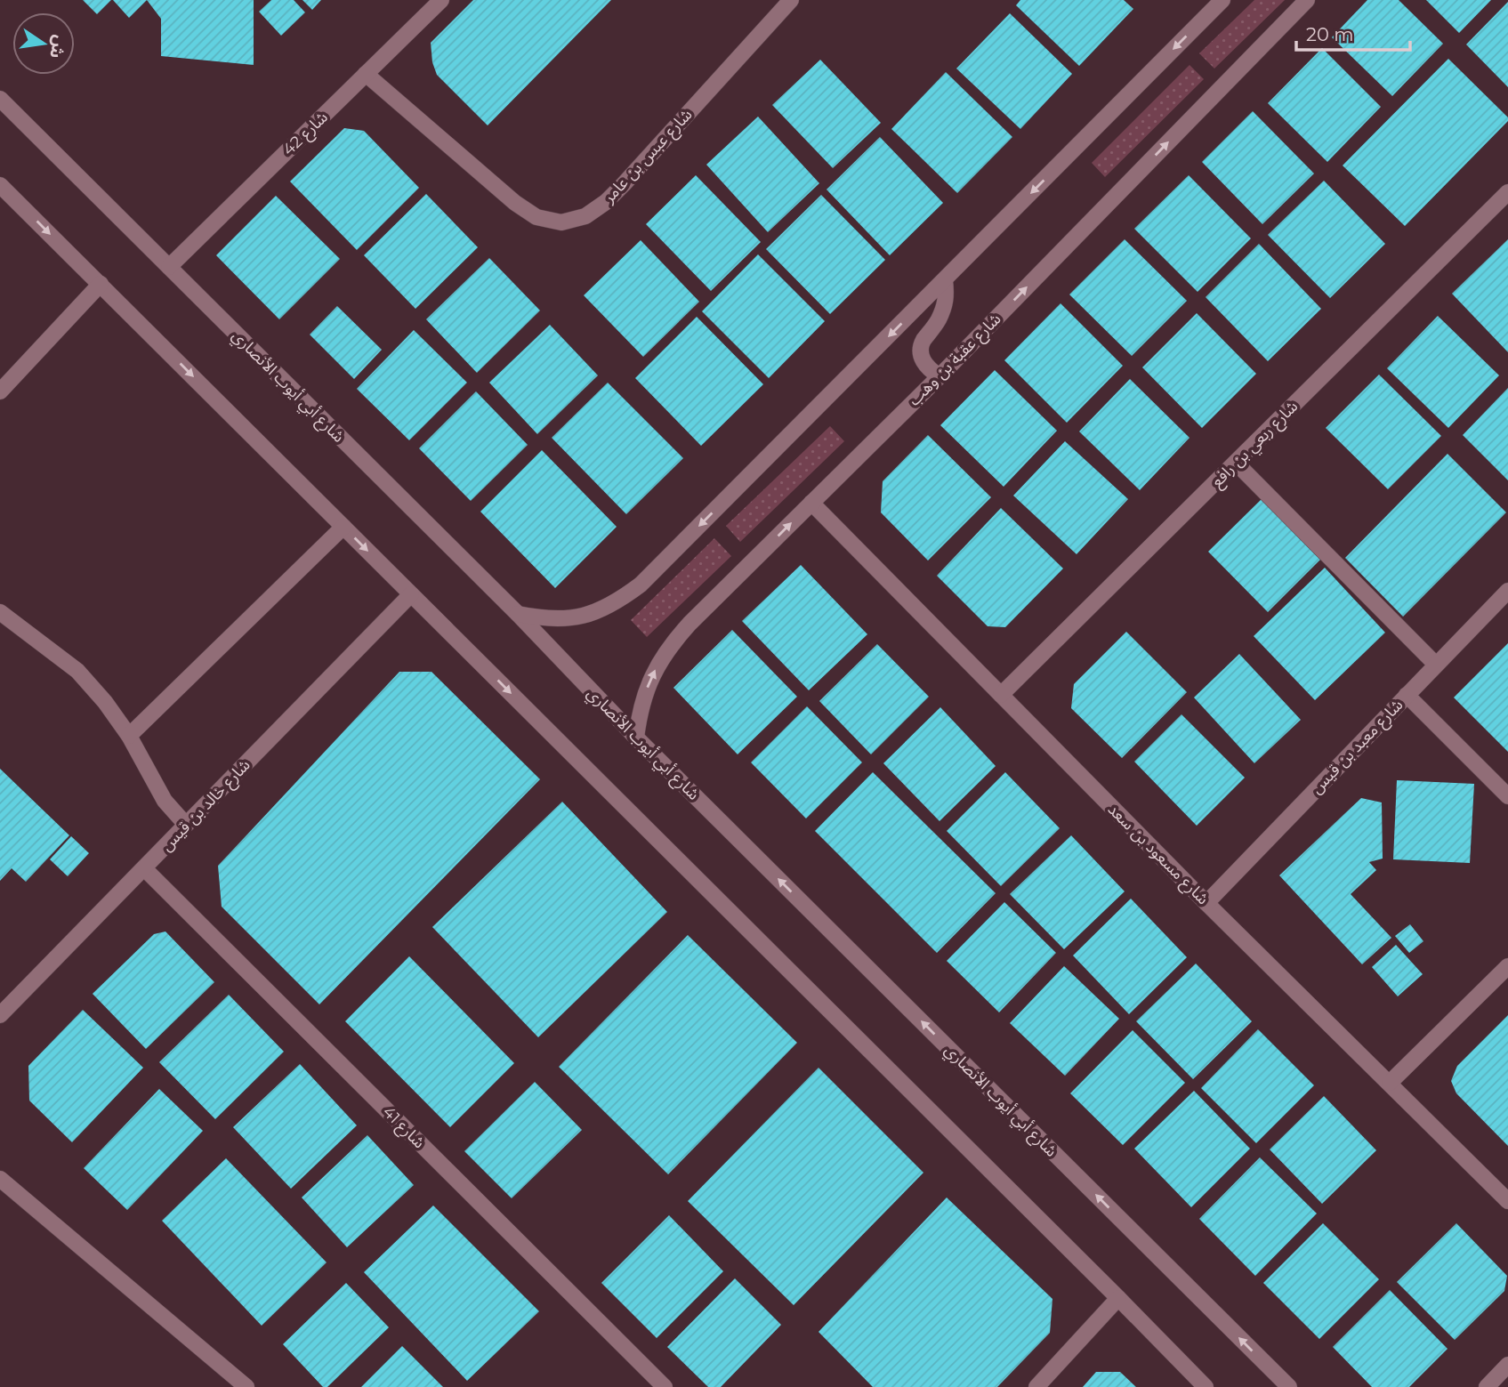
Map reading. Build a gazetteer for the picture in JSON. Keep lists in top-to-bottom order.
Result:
{
  "streets": {
    "street": [
      "شارع 42",
      "شارع عبس بن عامر",
      "شارع عقبة بن وهب",
      "شارع أبي أيوب الأنصاري",
      "شارع ربعي بن رافع",
      "شارع معبد بن قيس",
      "شارع خالد بن قيس",
      "شارع مسعود بن سعد",
      "شارع 41"
    ]
  },
  "crossings": [
    ["شارع 42", "شارع عبس بن عامر"],
    ["شارع 42", "شارع أبي أيوب الأنصاري"],
    ["شارع عقبة بن وهب", "شارع أبي أيوب الأنصاري"],
    ["شارع عقبة بن وهب", "شارع مسعود بن سعد"],
    ["شارع ربعي بن رافع", "شارع مسعود بن سعد"],
    ["شارع معبد بن قيس", "شارع مسعود بن سعد"],
    ["شارع خالد بن قيس", "شارع 41"]
  ],
  "scale_bar": "20 m",
  "north": "right"
}
